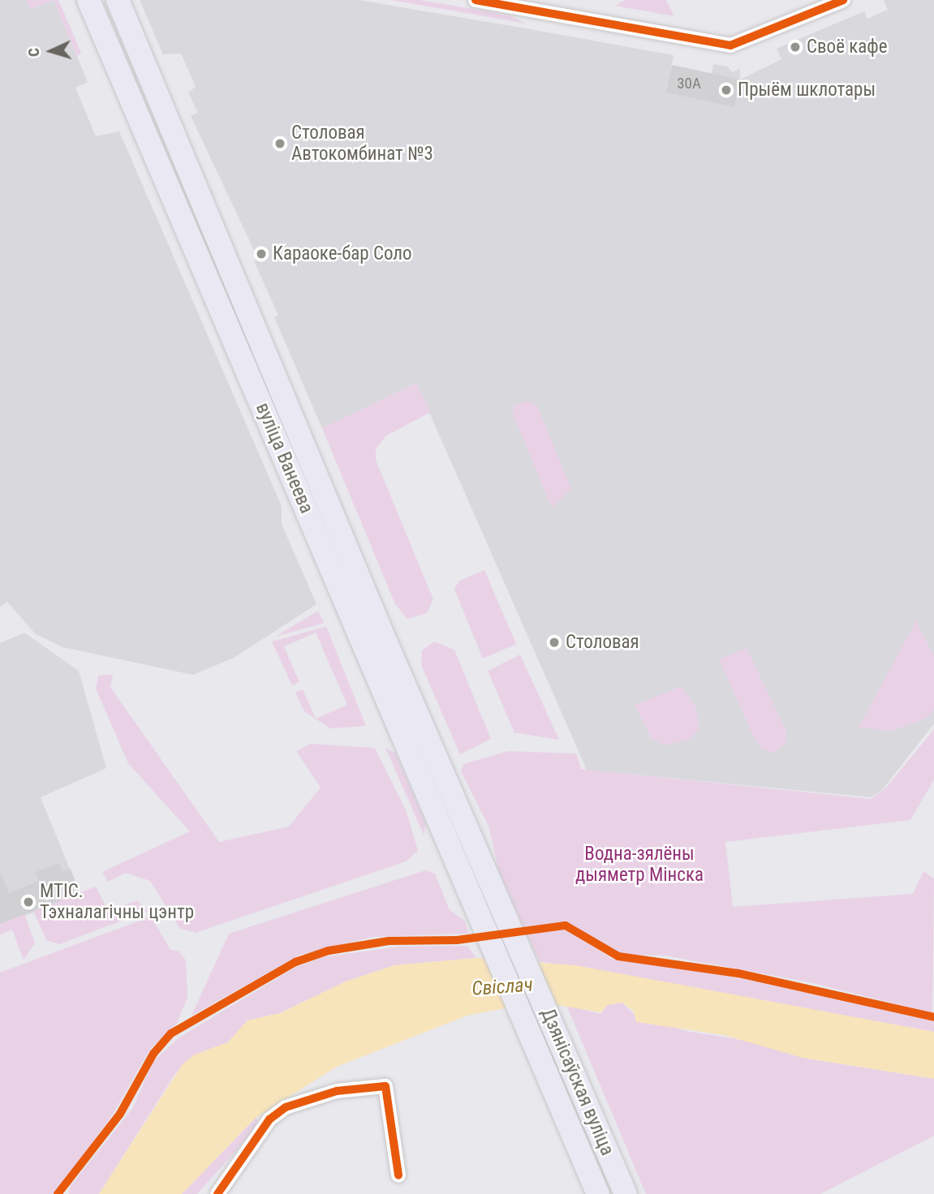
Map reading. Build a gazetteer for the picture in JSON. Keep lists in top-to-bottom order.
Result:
{
  "streets": {
    "main road": ["вуліца Ванеева", "Дзянісаўская вуліца"]
  },
  "crossings": [
    ["вуліца Ванеева", "Дзянісаўская вуліца"]
  ],
  "water": ["Свіслач"],
  "parks": ["Водна-зялёны дыяметр Мінска"],
  "places": [
    "Своё кафе",
    "Прыём шклотары",
    "Столовая Автокомбинат №3",
    "Караоке-бар Соло",
    "Столовая",
    "МТІС. Тэхналагічны цэнтр"
  ],
  "house_numbers": ["30А"],
  "north": "left"
}
